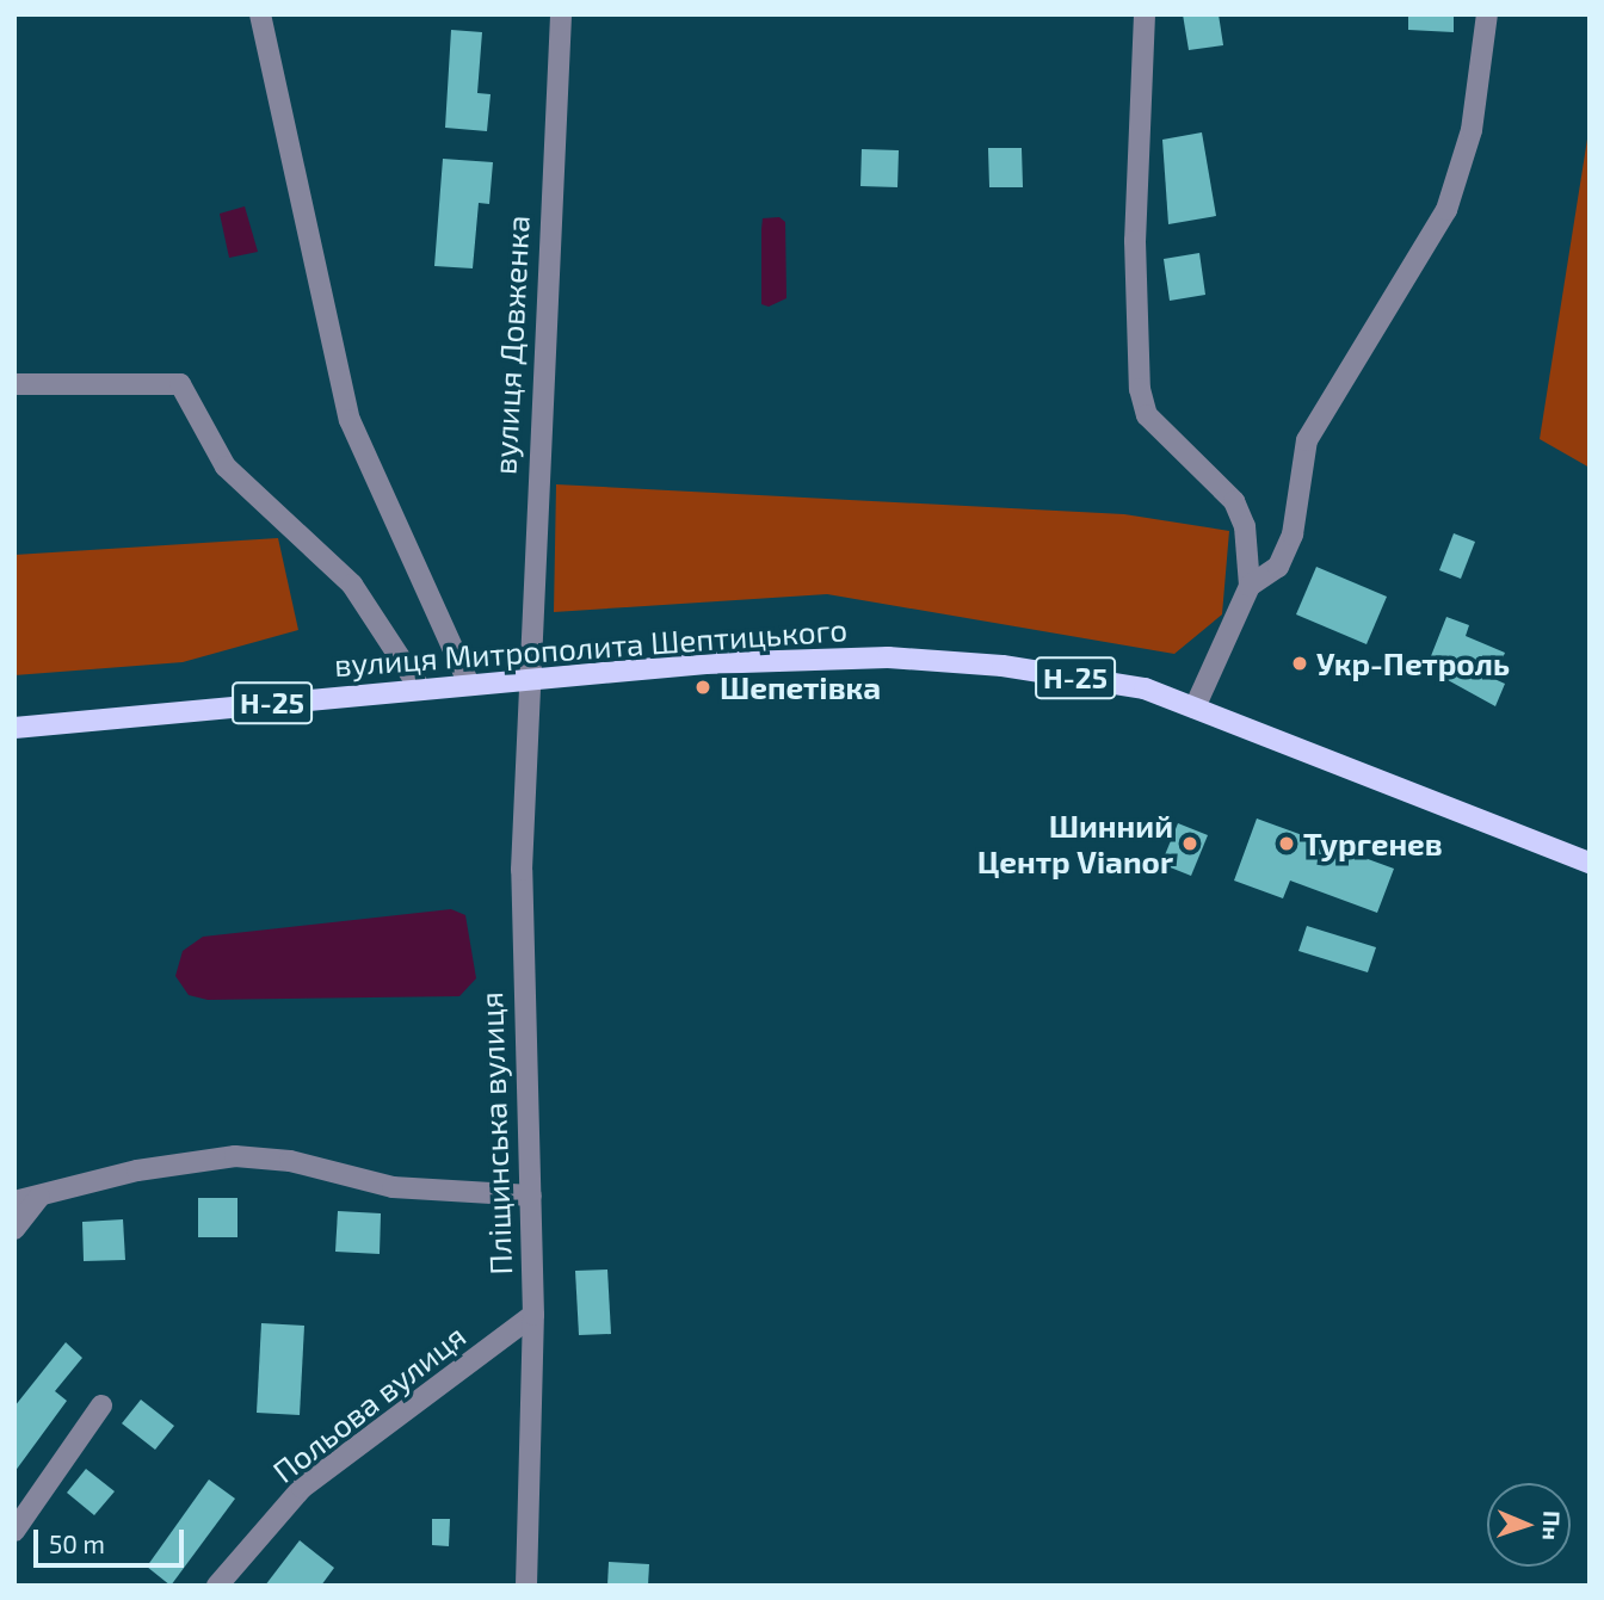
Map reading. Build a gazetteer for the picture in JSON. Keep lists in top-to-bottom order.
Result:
{
  "streets": {
    "main road": ["вулиця Митрополита Шептицького", "Н-25"],
    "street": ["вулиця Довженка", "Пліщинська вулиця", "Польова вулиця"]
  },
  "crossings": [
    ["вулиця Довженка", "вулиця Митрополита Шептицького"],
    ["вулиця Довженка", "Пліщинська вулиця"],
    ["вулиця Митрополита Шептицького", "Пліщинська вулиця"],
    ["Пліщинська вулиця", "Польова вулиця"]
  ],
  "places": [
    "Укр-Петроль",
    "Шепетівка",
    "Шинний Центр Vianor",
    "Тургенев"
  ],
  "scale_bar": "50 m",
  "north": "right"
}
